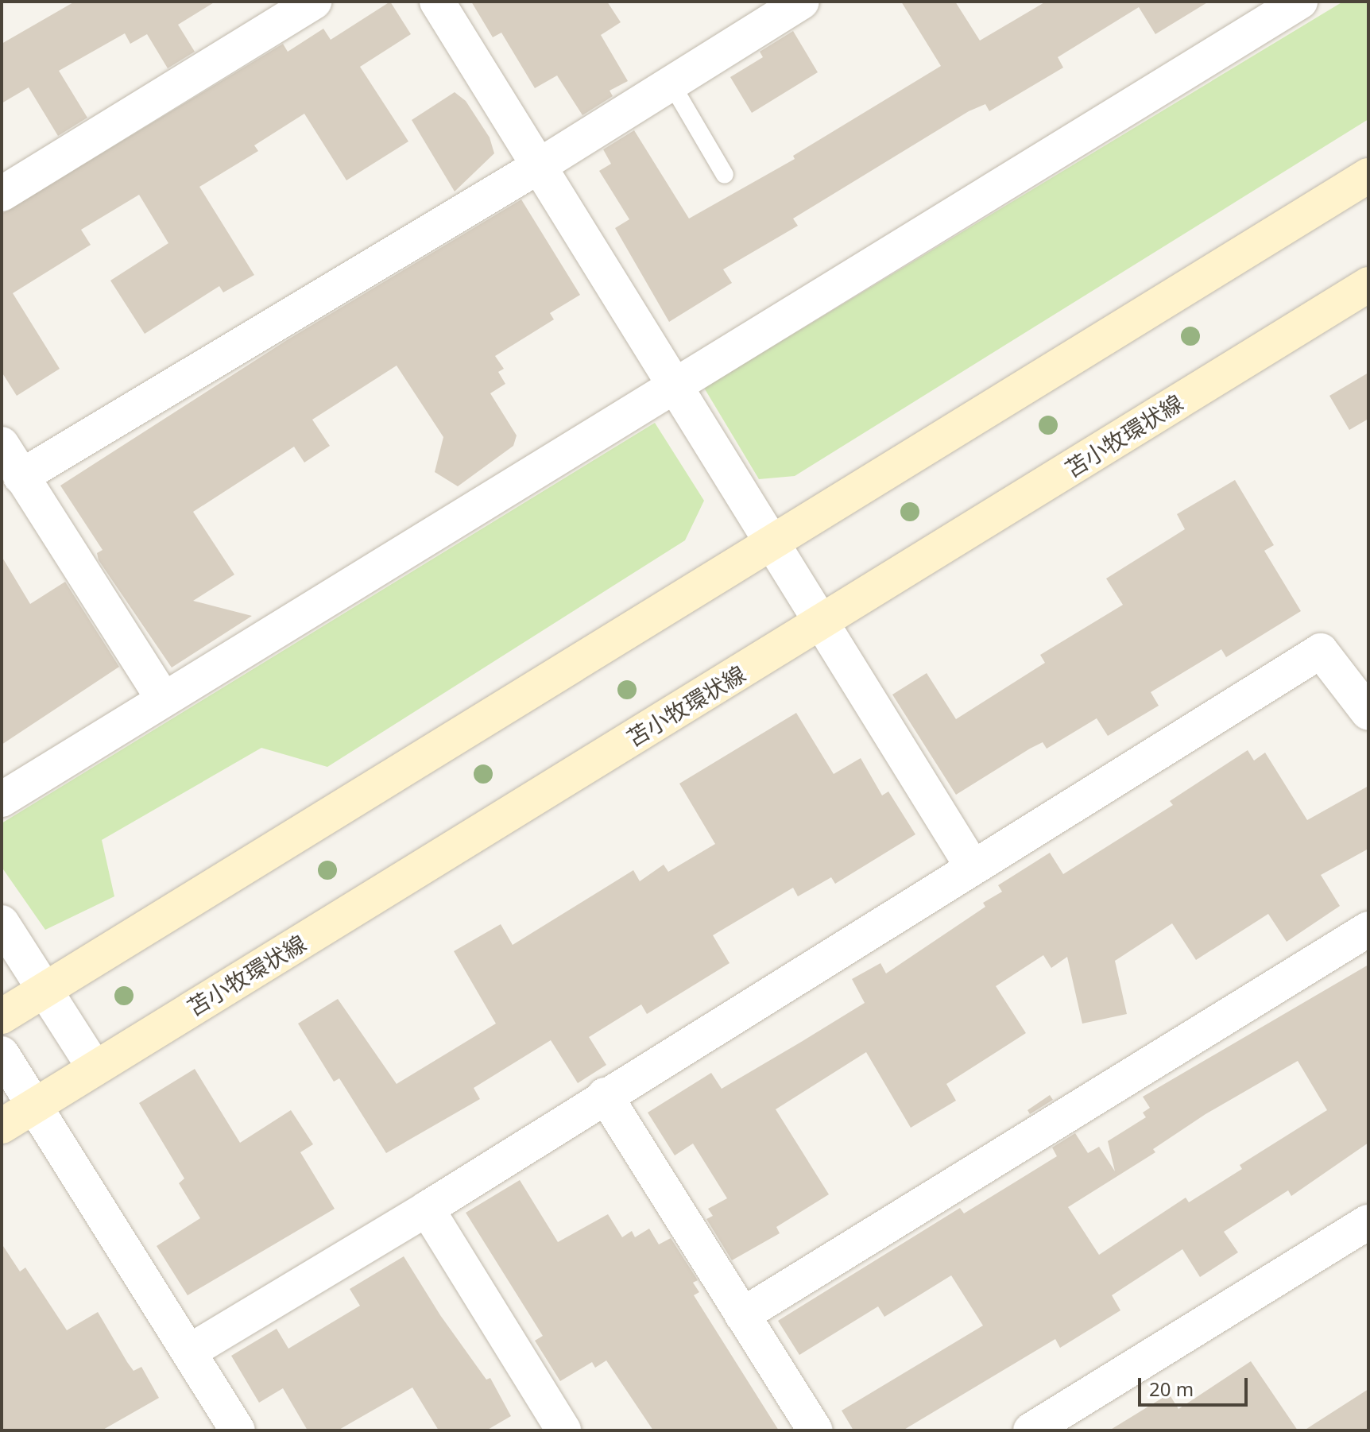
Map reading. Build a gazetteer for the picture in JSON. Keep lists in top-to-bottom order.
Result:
{
  "streets": {
    "main road": ["苫小牧環状線"]
  },
  "scale_bar": "20 m"
}
